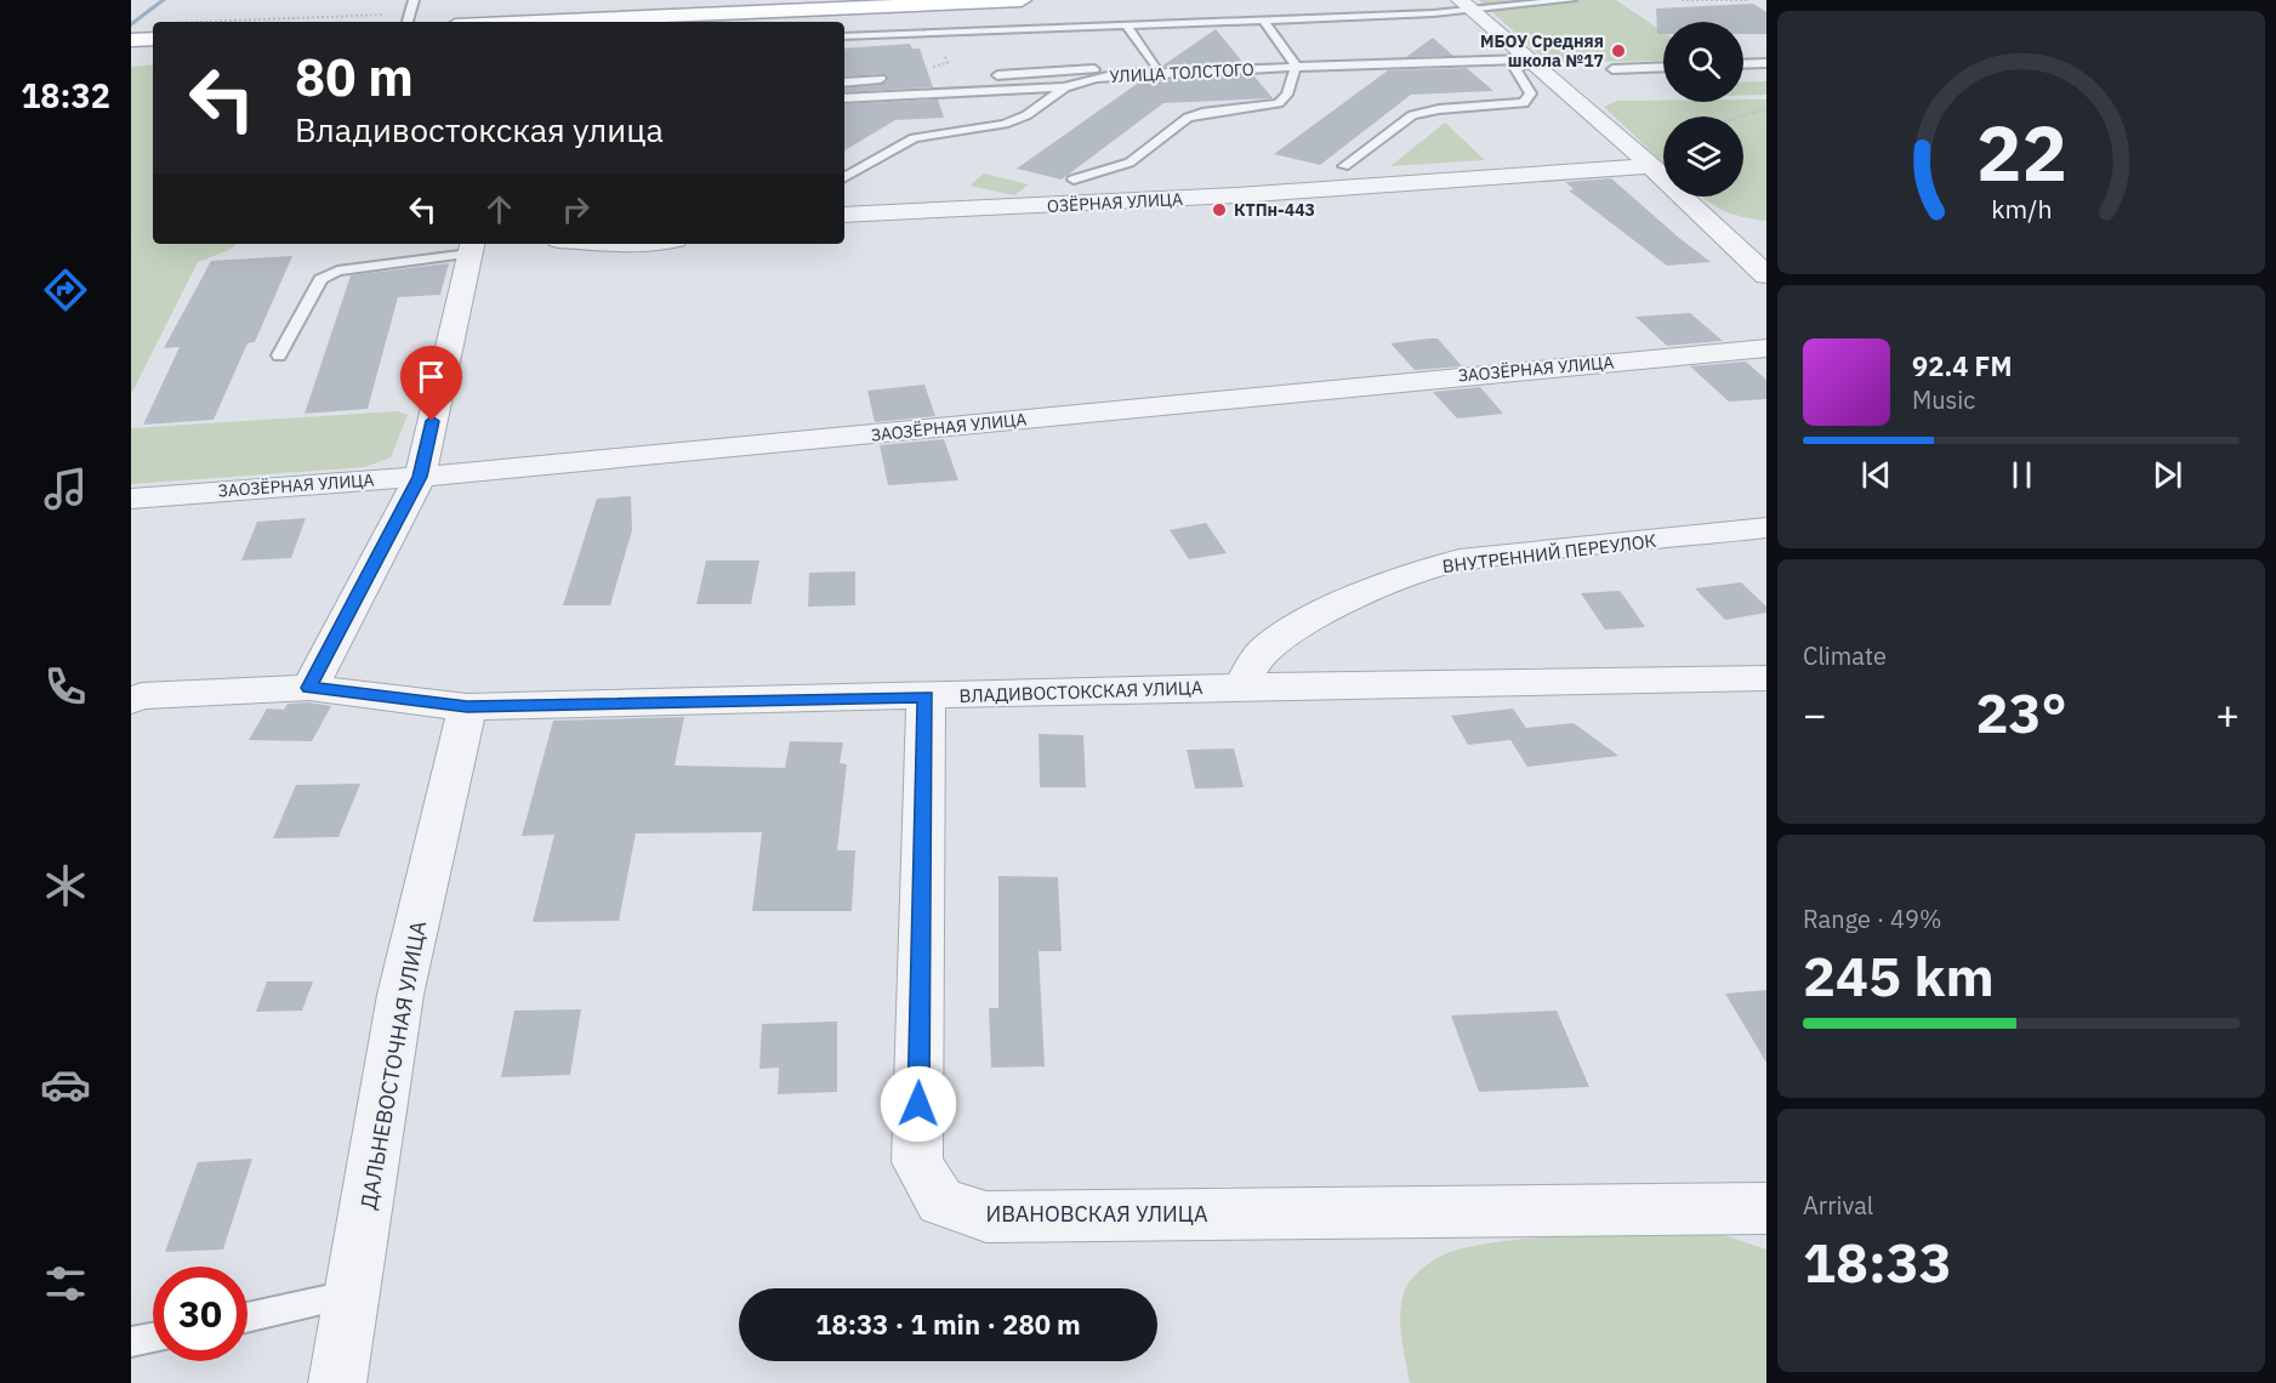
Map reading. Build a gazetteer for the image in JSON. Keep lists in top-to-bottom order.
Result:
{
  "streets": {
    "street": [
      "ОЗЁРНАЯ УЛИЦА",
      "ЗАОЗЁРНАЯ УЛИЦА",
      "ВНУТРЕННИЙ ПЕРЕУЛОК",
      "ВЛАДИВОСТОКСКАЯ УЛИЦА",
      "ДАЛЬНЕВОСТОЧНАЯ УЛИЦА",
      "ИВАНОВСКАЯ УЛИЦА"
    ],
    "lane": ["УЛИЦА ТОЛСТОГО"]
  },
  "crossings": [
    ["ВНУТРЕННИЙ ПЕРЕУЛОК", "ВЛАДИВОСТОКСКАЯ УЛИЦА"],
    ["ВЛАДИВОСТОКСКАЯ УЛИЦА", "ДАЛЬНЕВОСТОЧНАЯ УЛИЦА"],
    ["ВЛАДИВОСТОКСКАЯ УЛИЦА", "ИВАНОВСКАЯ УЛИЦА"]
  ],
  "places": ["МБОУ Средняя школа №17", "КТПн-443"],
  "page": {
    "tabs": "18:32",
    "turn": ["80 m", "Владивостокская улица"],
    "song": ["92.4 FM", "Music"],
    "tile": [
      "Climate",
      ["Range · 49%", "245 km"],
      ["Arrival", "18:33"]
    ],
    "heat": ["−", "23°", "+"],
    "limit": "30",
    "trip": "18:33 · 1 min · 280 m",
    "gauge": ["22", "km/h"]
  }
}
